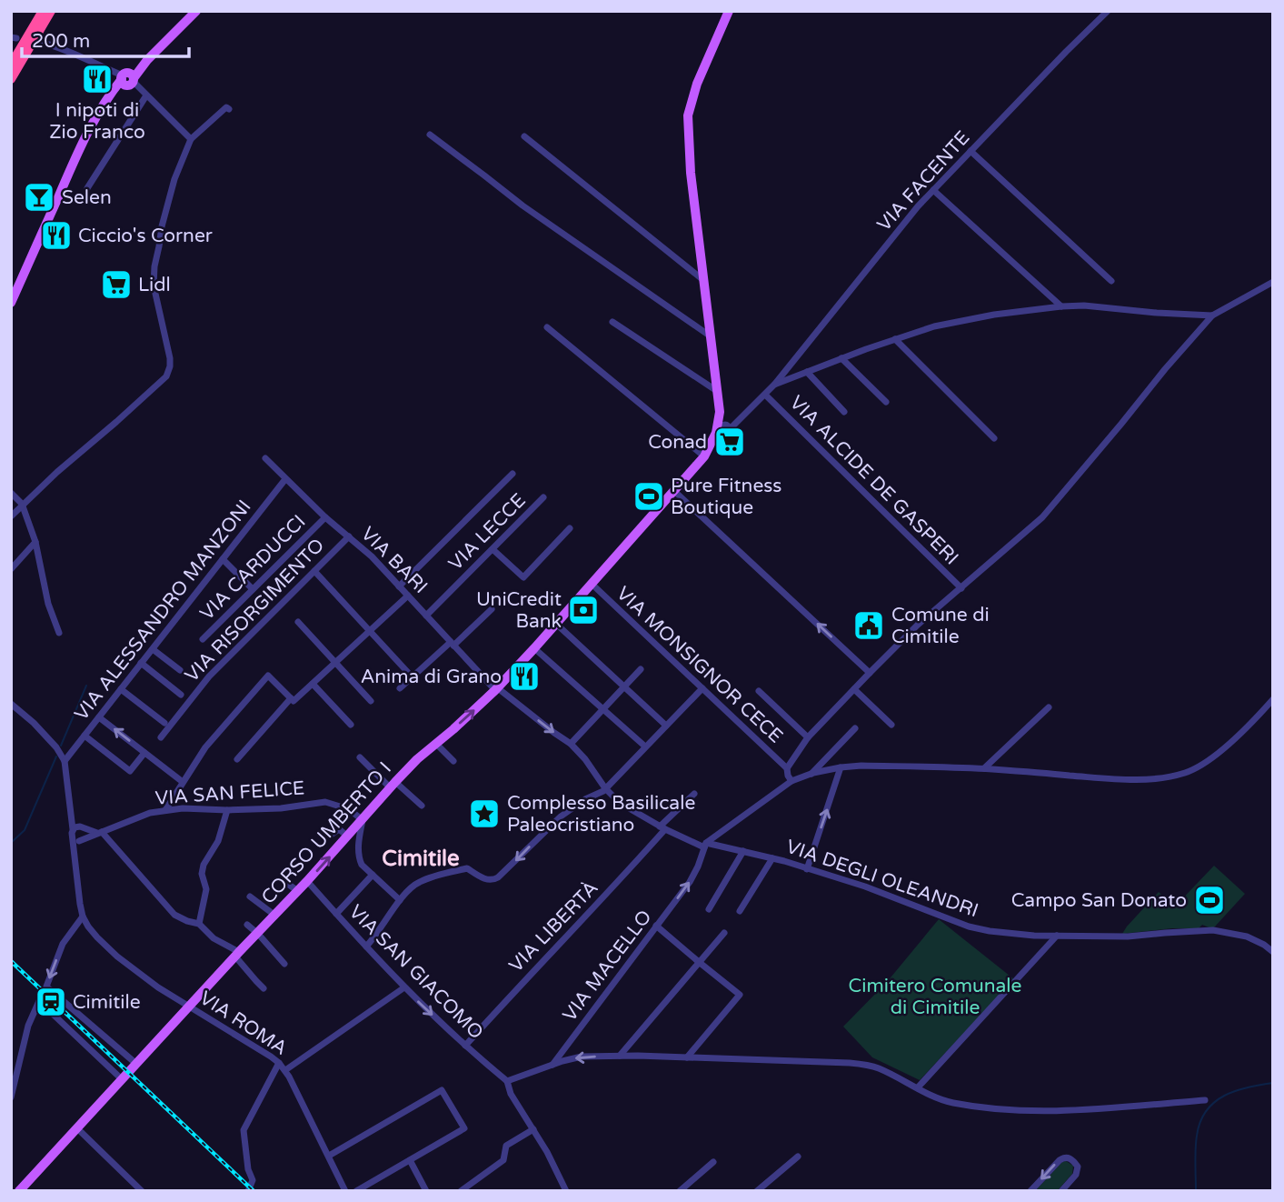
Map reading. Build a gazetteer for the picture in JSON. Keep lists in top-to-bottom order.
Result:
{
  "streets": {
    "main road": ["CORSO UMBERTO I"],
    "street": [
      "VIA FACENTE",
      "VIA ALCIDE DE GASPERI",
      "VIA LECCE",
      "VIA BARI",
      "VIA CARDUCCI",
      "VIA ALESSANDRO MANZONI",
      "VIA RISORGIMENTO",
      "VIA MONSIGNOR CECE",
      "VIA SAN FELICE",
      "VIA DEGLI OLEANDRI",
      "VIA LIBERTÀ",
      "VIA MACELLO",
      "VIA SAN GIACOMO",
      "VIA ROMA"
    ]
  },
  "crossings": [
    ["VIA FACENTE", "VIA ALCIDE DE GASPERI"],
    ["VIA FACENTE", "CORSO UMBERTO I"],
    ["VIA LECCE", "VIA BARI"],
    ["VIA BARI", "VIA CARDUCCI"],
    ["VIA BARI", "VIA ALESSANDRO MANZONI"],
    ["VIA BARI", "VIA RISORGIMENTO"],
    ["VIA BARI", "CORSO UMBERTO I"],
    ["VIA BARI", "VIA DEGLI OLEANDRI"],
    ["VIA MONSIGNOR CECE", "CORSO UMBERTO I"],
    ["VIA SAN FELICE", "CORSO UMBERTO I"],
    ["CORSO UMBERTO I", "VIA SAN GIACOMO"],
    ["CORSO UMBERTO I", "VIA ROMA"],
    ["VIA DEGLI OLEANDRI", "VIA LIBERTÀ"],
    ["VIA DEGLI OLEANDRI", "VIA MACELLO"],
    ["VIA LIBERTÀ", "VIA SAN GIACOMO"]
  ],
  "districts": ["Cimitile"],
  "parks": ["Cimitero Comunale di Cimitile"],
  "places": {
    "restaurant": ["I nipoti di Zio Franco", "Ciccio's Corner", "Anima di Grano"],
    "bar": ["Selen"],
    "supermarket": ["Lidl", "Conad"],
    "sports": ["Pure Fitness Boutique", "Campo San Donato"],
    "bank": ["UniCredit Bank"],
    "public building": ["Comune di Cimitile"],
    "place": ["Complesso Basilicale Paleocristiano"],
    "station": ["Cimitile"]
  },
  "scale_bar": "200 m"
}
